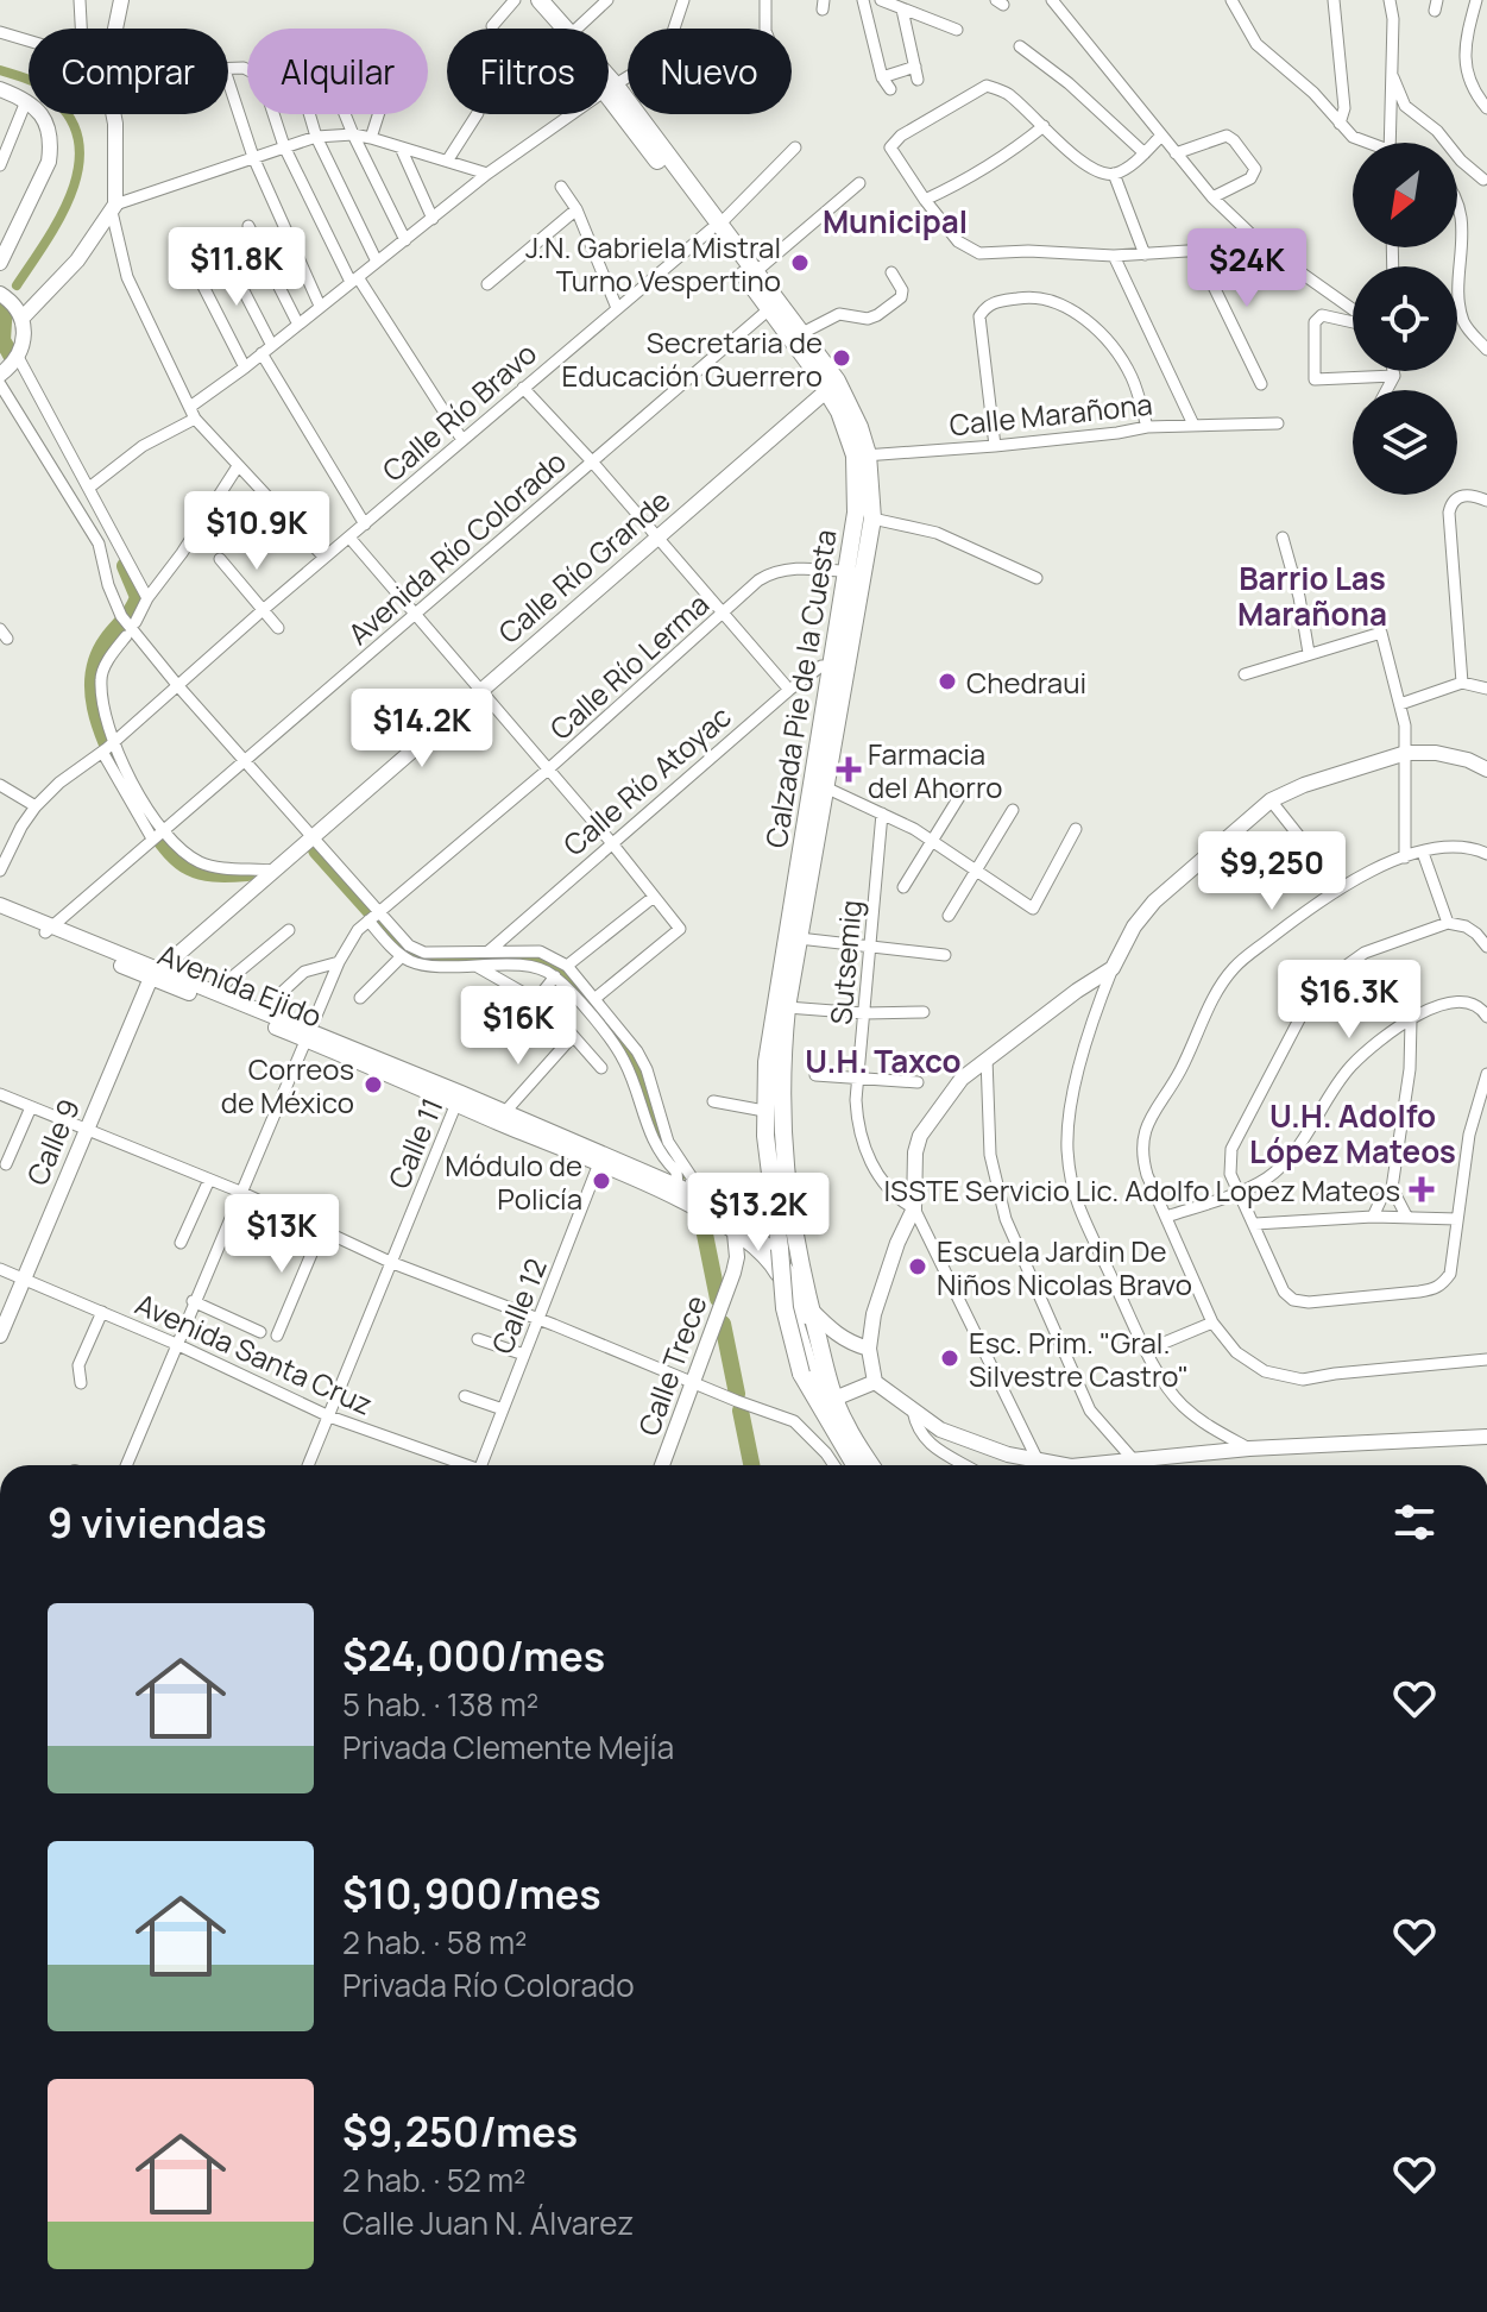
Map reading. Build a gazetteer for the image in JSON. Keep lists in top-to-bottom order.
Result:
{
  "streets": {
    "main road": ["Calzada Pie de la Cuesta"],
    "street": [
      "Calle Río Bravo",
      "Calle Marañona",
      "Avenida Río Colorado",
      "Calle Río Grande",
      "Calle Río Lerma",
      "Calle Río Atoyac",
      "Sutsemig",
      "Avenida Ejido",
      "Calle 9",
      "Calle 11",
      "Calle 12",
      "Avenida Santa Cruz",
      "Calle Trece"
    ]
  },
  "crossings": [
    ["Calle Río Bravo", "Calzada Pie de la Cuesta"],
    ["Calle Marañona", "Calzada Pie de la Cuesta"],
    ["Avenida Río Colorado", "Calzada Pie de la Cuesta"],
    ["Avenida Río Colorado", "Avenida Ejido"],
    ["Calle Río Grande", "Calzada Pie de la Cuesta"],
    ["Calle Río Grande", "Avenida Ejido"],
    ["Calle Río Grande", "Calle 9"],
    ["Calle Río Lerma", "Calzada Pie de la Cuesta"],
    ["Calle Río Lerma", "Avenida Ejido"],
    ["Calle Río Lerma", "Avenida Santa Cruz"],
    ["Calzada Pie de la Cuesta", "Calle Río Atoyac"],
    ["Calzada Pie de la Cuesta", "Avenida Ejido"],
    ["Calzada Pie de la Cuesta", "Calle Trece"],
    ["Avenida Ejido", "Calle 9"],
    ["Avenida Ejido", "Calle 11"],
    ["Avenida Ejido", "Calle 12"],
    ["Avenida Ejido", "Calle Trece"],
    ["Calle 9", "Avenida Santa Cruz"],
    ["Calle 11", "Avenida Santa Cruz"]
  ],
  "districts": [
    "Municipal",
    "Barrio Las Marañona",
    "U.H. Taxco",
    "U.H. Adolfo López Mateos"
  ],
  "places": {
    "other": [
      "J.N. Gabriela Mistral Turno Vespertino",
      "Secretaria de Educación Guerrero",
      "Chedraui",
      "Correos de México",
      "Módulo de Policía",
      "Escuela Jardin De Niños Nicolas Bravo",
      "Esc. Prim. \"Gral. Silvestre Castro\""
    ],
    "health": ["Farmacia del Ahorro", "ISSTE Servicio Lic. Adolfo Lopez Mateos"]
  },
  "north": "bottom left",
  "page": {
    "chip": [
      "Comprar",
      "Alquilar",
      "Filtros",
      "Nuevo"
    ],
    "price": [
      "$11.8K",
      "$24K",
      "$10.9K",
      "$14.2K",
      "$9,250",
      "$16.3K",
      "$16K",
      "$13.2K",
      "$13K"
    ],
    "heading": "9 viviendas",
    "list": [
      {
        "name": "$24,000/mes",
        "note": "5 hab. · 138 m² · Privada Clemente Mejía"
      },
      {
        "name": "$10,900/mes",
        "note": "2 hab. · 58 m² · Privada Río Colorado"
      },
      {
        "name": "$9,250/mes",
        "note": "2 hab. · 52 m² · Calle Juan N. Álvarez"
      }
    ]
  }
}
